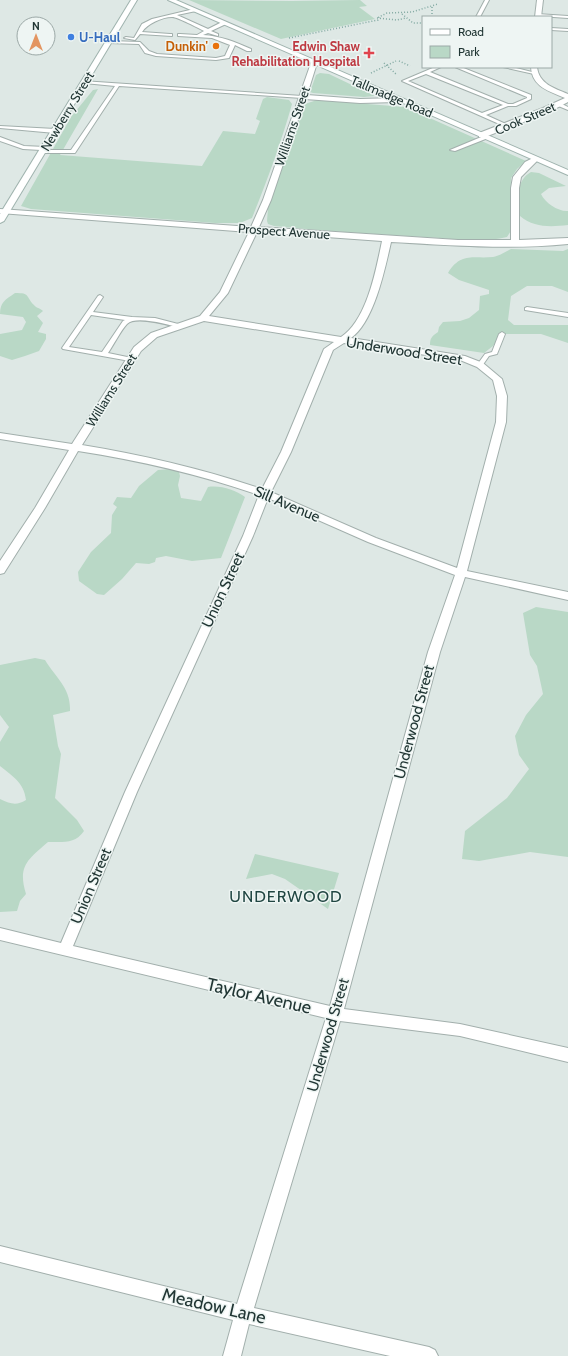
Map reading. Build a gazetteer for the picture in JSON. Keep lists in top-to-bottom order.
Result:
{
  "streets": {
    "street": [
      "Tallmadge Road",
      "Newberry Street",
      "Cook Street",
      "Williams Street",
      "Prospect Avenue",
      "Underwood Street",
      "Sill Avenue",
      "Union Street",
      "Taylor Avenue",
      "Meadow Lane"
    ]
  },
  "crossings": [
    ["Tallmadge Road", "Cook Street"],
    ["Tallmadge Road", "Williams Street"],
    ["Newberry Street", "Prospect Avenue"],
    ["Williams Street", "Prospect Avenue"],
    ["Williams Street", "Underwood Street"],
    ["Williams Street", "Sill Avenue"],
    ["Prospect Avenue", "Union Street"],
    ["Underwood Street", "Sill Avenue"],
    ["Underwood Street", "Union Street"],
    ["Underwood Street", "Taylor Avenue"],
    ["Underwood Street", "Meadow Lane"],
    ["Sill Avenue", "Union Street"],
    ["Union Street", "Taylor Avenue"]
  ],
  "districts": ["UNDERWOOD"],
  "places": {
    "other": ["U-Haul", "Dunkin'"],
    "health": ["Edwin Shaw Rehabilitation Hospital"]
  },
  "legend": ["Road", "Park"],
  "north": "top"
}
